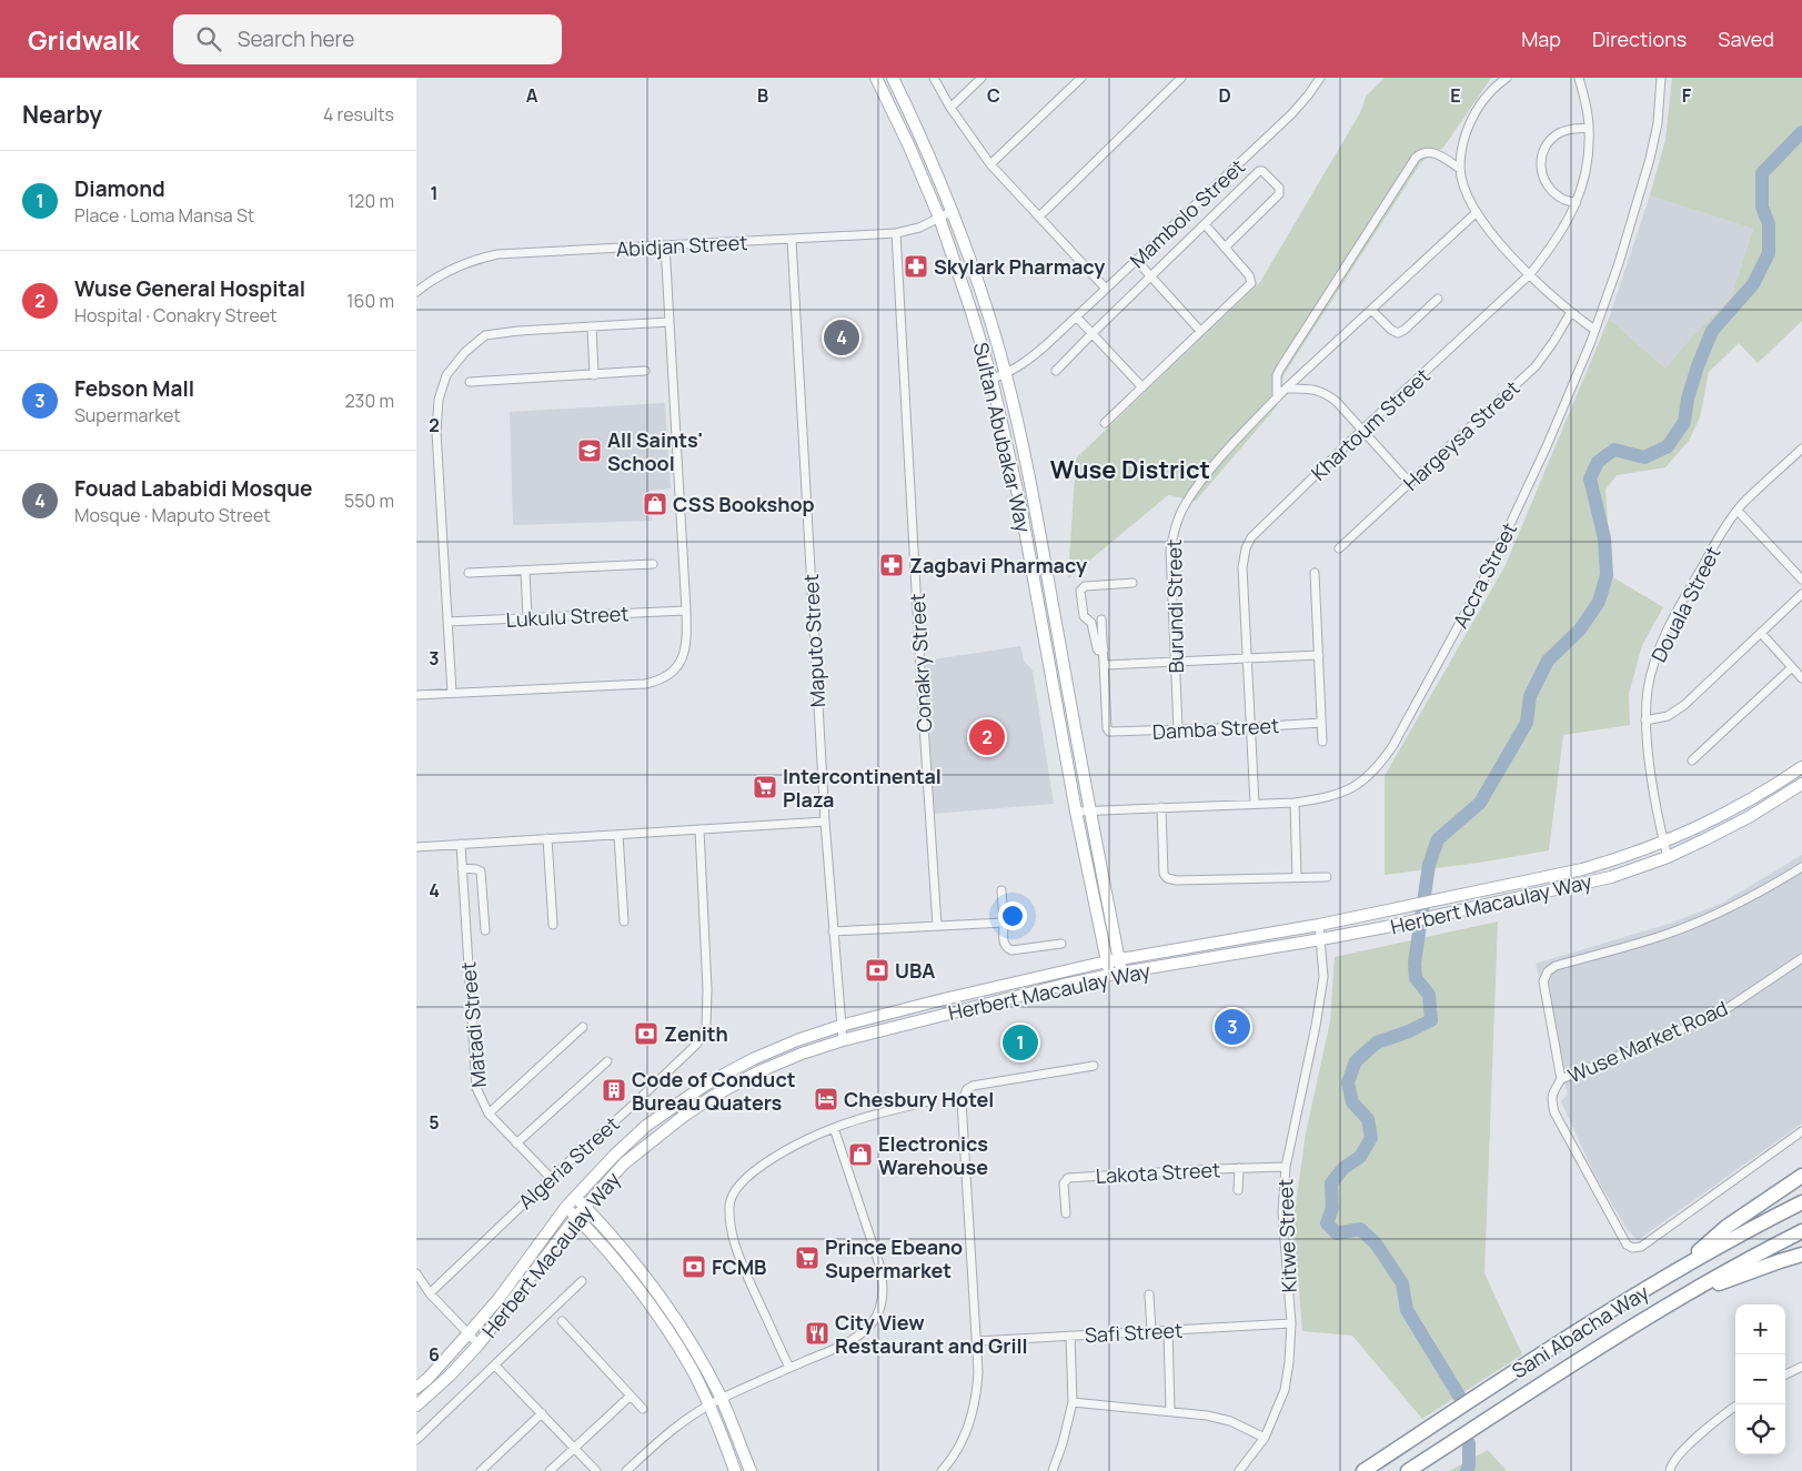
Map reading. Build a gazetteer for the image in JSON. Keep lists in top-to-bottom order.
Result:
{
  "streets": {
    "highway": ["Sani Abacha Way"],
    "main road": ["Sultan Abubakar Way", "Herbert Macaulay Way"],
    "street": [
      "Mambolo Street",
      "Abidjan Street",
      "Khartoum Street",
      "Hargeysa Street",
      "Accra Street",
      "Douala Street",
      "Burundi Street",
      "Lukulu Street",
      "Maputo Street",
      "Conakry Street",
      "Damba Street",
      "Matadi Street",
      "Wuse Market Road",
      "Algeria Street",
      "Lakota Street",
      "Kitwe Street",
      "Safi Street"
    ]
  },
  "crossings": [
    ["Mambolo Street", "Sultan Abubakar Way"],
    ["Abidjan Street", "Sultan Abubakar Way"],
    ["Abidjan Street", "Maputo Street"],
    ["Abidjan Street", "Conakry Street"],
    ["Khartoum Street", "Accra Street"],
    ["Khartoum Street", "Damba Street"],
    ["Sultan Abubakar Way", "Accra Street"],
    ["Sultan Abubakar Way", "Herbert Macaulay Way"],
    ["Douala Street", "Herbert Macaulay Way"],
    ["Burundi Street", "Damba Street"],
    ["Maputo Street", "Herbert Macaulay Way"],
    ["Herbert Macaulay Way", "Kitwe Street"],
    ["Matadi Street", "Algeria Street"],
    ["Lakota Street", "Kitwe Street"],
    ["Kitwe Street", "Safi Street"]
  ],
  "districts": ["Wuse District"],
  "places": {
    "pharmacy": ["Skylark Pharmacy", "Zagbavi Pharmacy"],
    "school or university": ["All Saints' School"],
    "shop": ["CSS Bookshop", "Electronics Warehouse"],
    "supermarket": ["Intercontinental Plaza", "Prince Ebeano Supermarket"],
    "bank": ["UBA", "Zenith", "FCMB"],
    "building": ["Code of Conduct Bureau Quaters"],
    "hotel": ["Chesbury Hotel"],
    "restaurant": ["City View Restaurant and Grill"]
  },
  "page": {
    "header": "Gridwalk",
    "search": "Search here",
    "nav": ["Map", "Directions", "Saved"],
    "heading": ["Nearby", "4 results"],
    "list": [
      {
        "mark": "1",
        "name": "Diamond",
        "note": "Place · Loma Mansa St",
        "value": "120 m"
      },
      {
        "mark": "2",
        "name": "Wuse General Hospital",
        "note": "Hospital · Conakry Street",
        "value": "160 m"
      },
      {
        "mark": "3",
        "name": "Febson Mall",
        "note": "Supermarket",
        "value": "230 m"
      },
      {
        "mark": "4",
        "name": "Fouad Lababidi Mosque",
        "note": "Mosque · Maputo Street",
        "value": "550 m"
      }
    ],
    "pins": [
      "4",
      "2",
      "3",
      "1"
    ],
    "map_buttons": ["+", "−"]
  },
  "grid": {
    "columns": [
      "A",
      "B",
      "C",
      "D",
      "E",
      "F"
    ],
    "rows": [
      "1",
      "2",
      "3",
      "4",
      "5",
      "6"
    ]
  }
}
